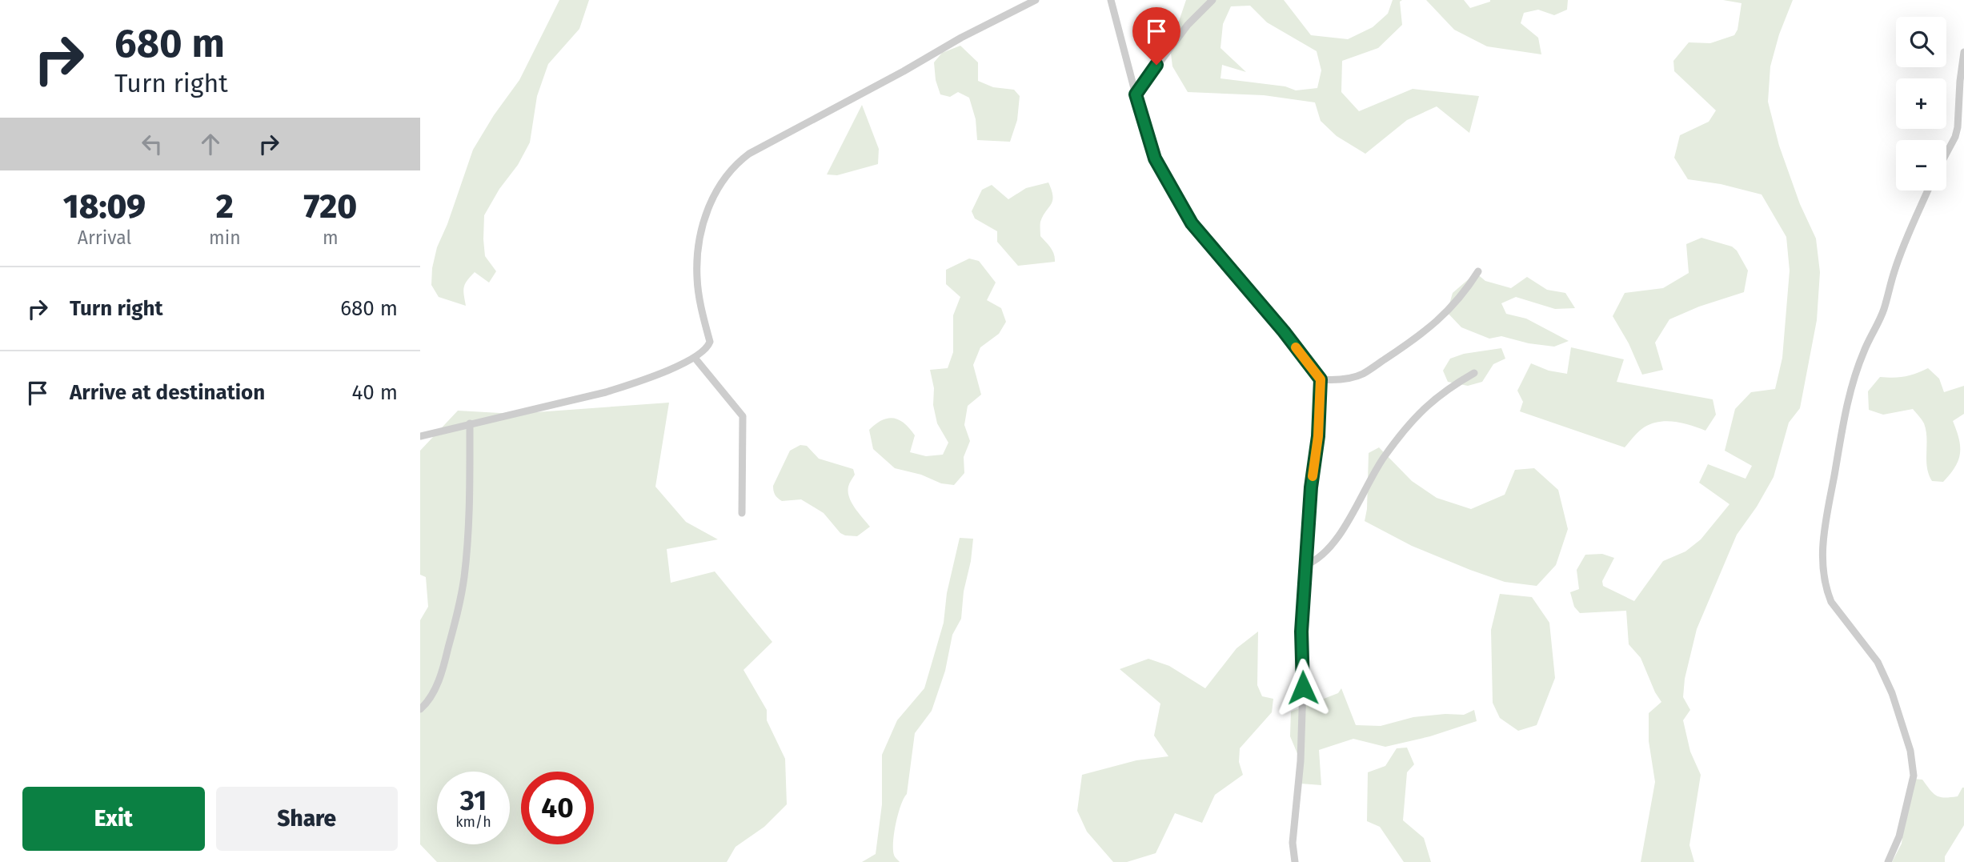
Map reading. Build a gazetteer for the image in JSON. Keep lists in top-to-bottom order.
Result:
{
  "page": {
    "turn": ["680 m", "Turn right"],
    "map_buttons": ["+", "−"],
    "eta": [
      "18:09",
      "Arrival",
      "2",
      "min",
      "720",
      "m"
    ],
    "list": [
      {
        "name": "Turn right",
        "value": "680 m"
      },
      {
        "name": "Arrive at destination",
        "value": "40 m"
      }
    ],
    "speed": "31 km/h",
    "limit": "40",
    "buttons": ["Exit", "Share"]
  }
}
